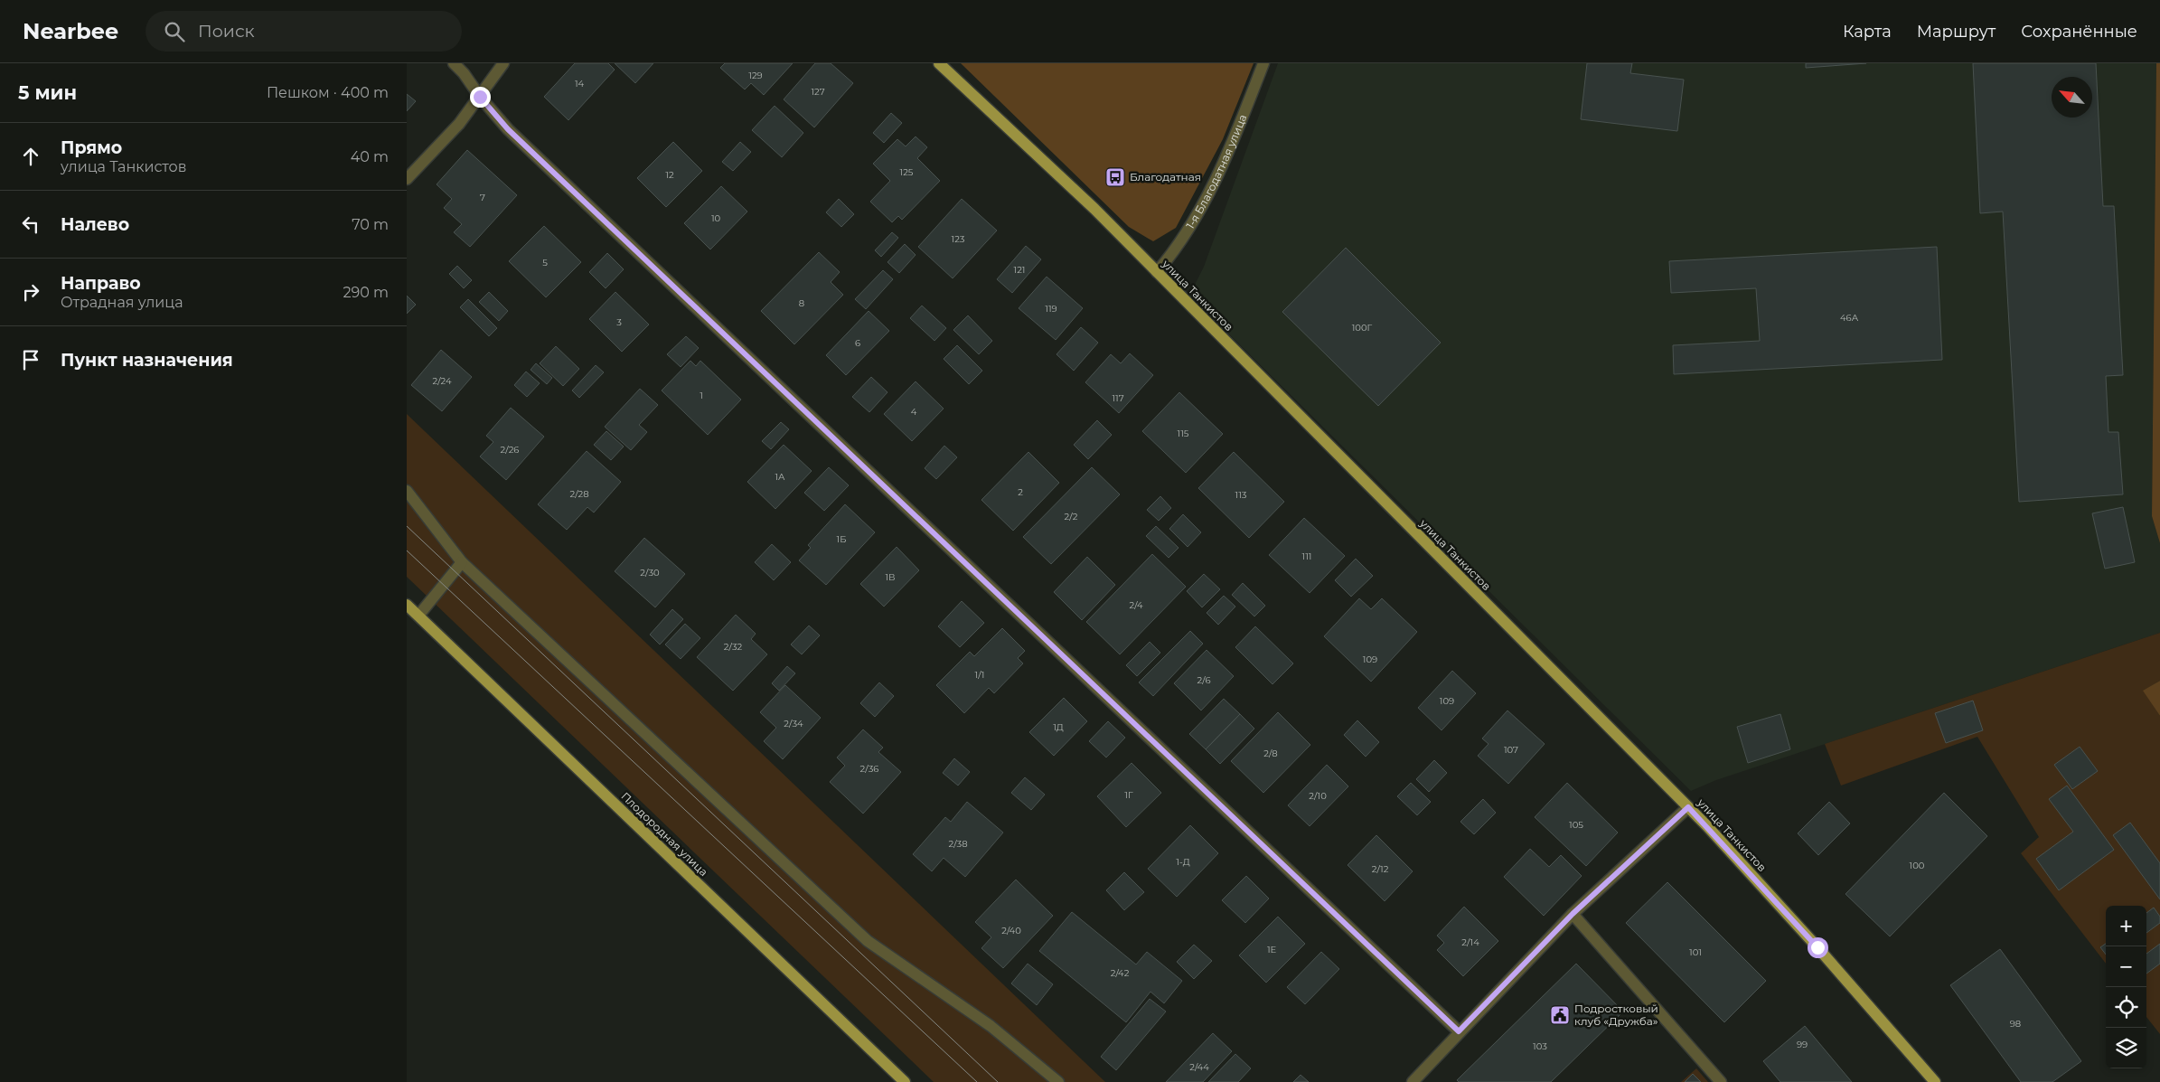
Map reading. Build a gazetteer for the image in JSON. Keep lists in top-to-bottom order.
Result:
{
  "streets": {
    "main road": ["улица Танкистов", "Плодородная улица"],
    "street": ["1-я Благодатная улица"]
  },
  "crossings": [
    ["1-я Благодатная улица", "улица Танкистов"]
  ],
  "places": {
    "bus stop": ["Благодатная"],
    "public building": ["Подростковый клуб «Дружба»"]
  },
  "house_numbers": [
    "129",
    "14",
    "127",
    "125",
    "12",
    "7",
    "10",
    "123",
    "5",
    "121",
    "8",
    "119",
    "46А",
    "3",
    "100Г",
    "6",
    "2/24",
    "1",
    "117",
    "4",
    "115",
    "2/26",
    "1А",
    "2",
    "2/28",
    "113",
    "2/2",
    "1Б",
    "111",
    "2/30",
    "1В",
    "2/4",
    "2/32",
    "109",
    "1/1",
    "2/6",
    "109",
    "2/34",
    "1Д",
    "107",
    "2/8",
    "2/36",
    "1Г",
    "2/10",
    "105",
    "2/38",
    "1-Д",
    "100",
    "2/12",
    "2/40",
    "2/14",
    "1Е",
    "101",
    "2/42",
    "98",
    "99",
    "103",
    "2/44"
  ],
  "north": "top left",
  "page": {
    "header": "Nearbee",
    "search": "Поиск",
    "nav": ["Карта", "Маршрут", "Сохранённые"],
    "heading": ["5 мин", "Пешком · 400 m"],
    "list": [
      ["Прямо", "улица Танкистов", "40 m"],
      ["Налево", "70 m"],
      ["Направо", "Отрадная улица", "290 m"],
      "Пункт назначения"
    ],
    "map_buttons": ["+", "−"]
  }
}
